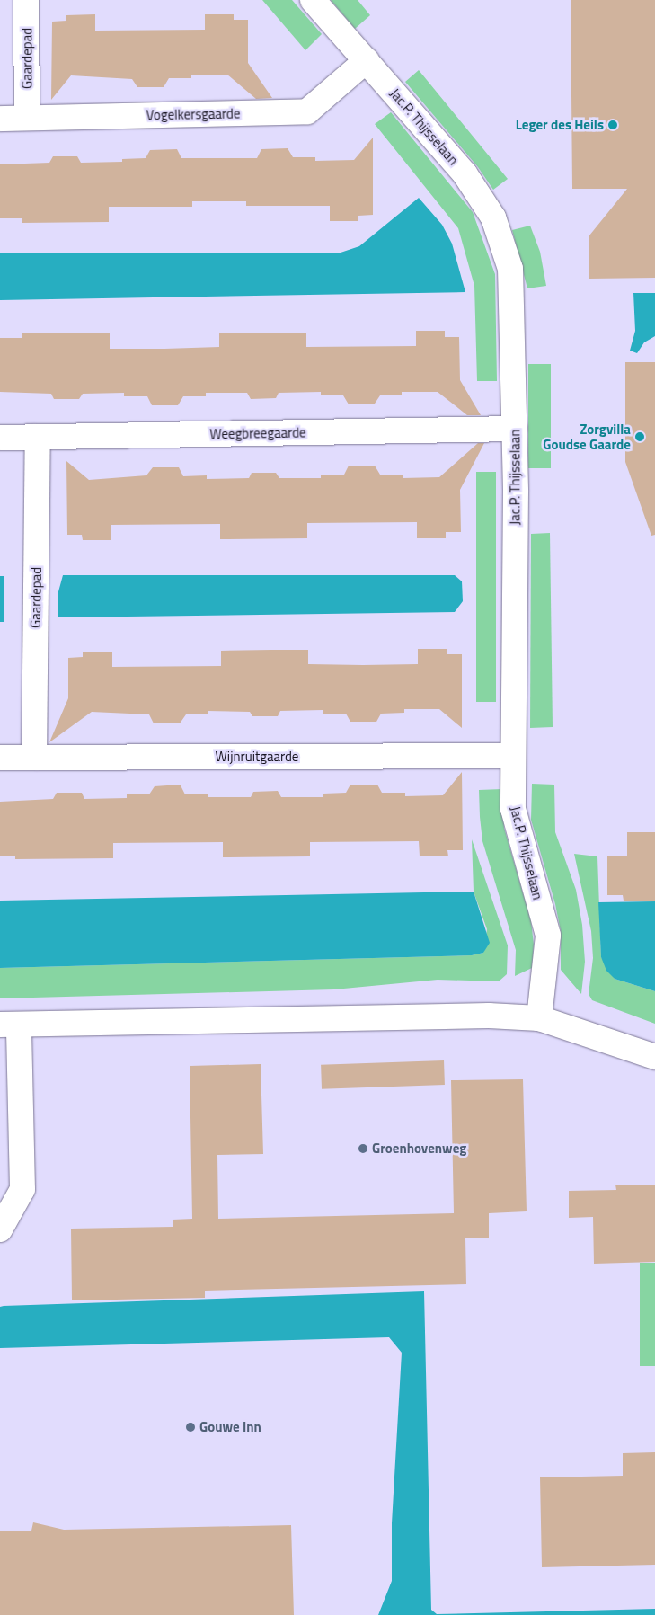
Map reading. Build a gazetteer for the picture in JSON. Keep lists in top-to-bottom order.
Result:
{
  "streets": {
    "street": [
      "Gaardepad",
      "Vogelkersgaarde",
      "Jac.P. Thijsselaan",
      "Weegbreegaarde",
      "Wijnruitgaarde"
    ]
  },
  "crossings": [
    ["Gaardepad", "Vogelkersgaarde"],
    ["Gaardepad", "Weegbreegaarde"],
    ["Gaardepad", "Wijnruitgaarde"],
    ["Vogelkersgaarde", "Jac.P. Thijsselaan"],
    ["Jac.P. Thijsselaan", "Weegbreegaarde"],
    ["Jac.P. Thijsselaan", "Wijnruitgaarde"]
  ],
  "places": [
    "Leger des Heils",
    "Zorgvilla Goudse Gaarde",
    "Groenhovenweg",
    "Gouwe Inn"
  ]
}
